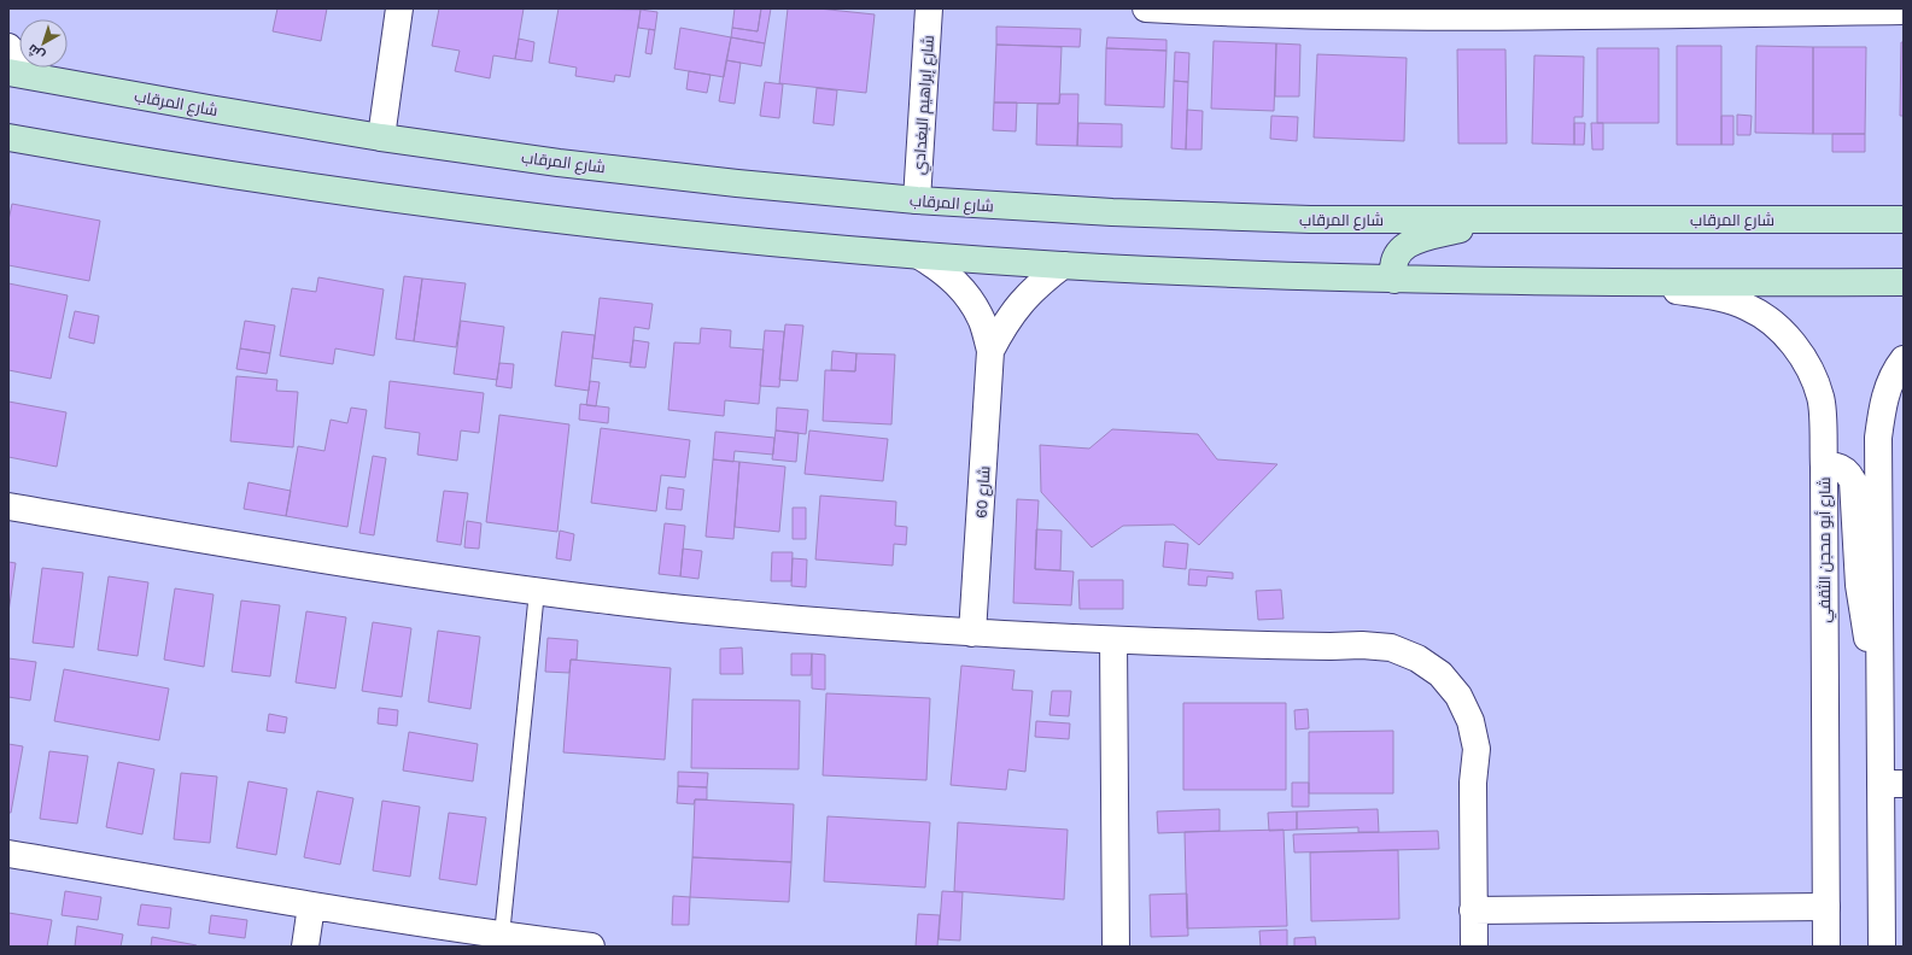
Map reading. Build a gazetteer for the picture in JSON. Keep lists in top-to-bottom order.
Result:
{
  "streets": {
    "main road": ["شارع المرقاب"],
    "street": ["شارع إبراهيم البغدادي", "شارع 60", "شارع أبو محجن الثقفي"]
  },
  "crossings": [
    ["شارع المرقاب", "شارع إبراهيم البغدادي"]
  ],
  "north": "bottom left"
}
